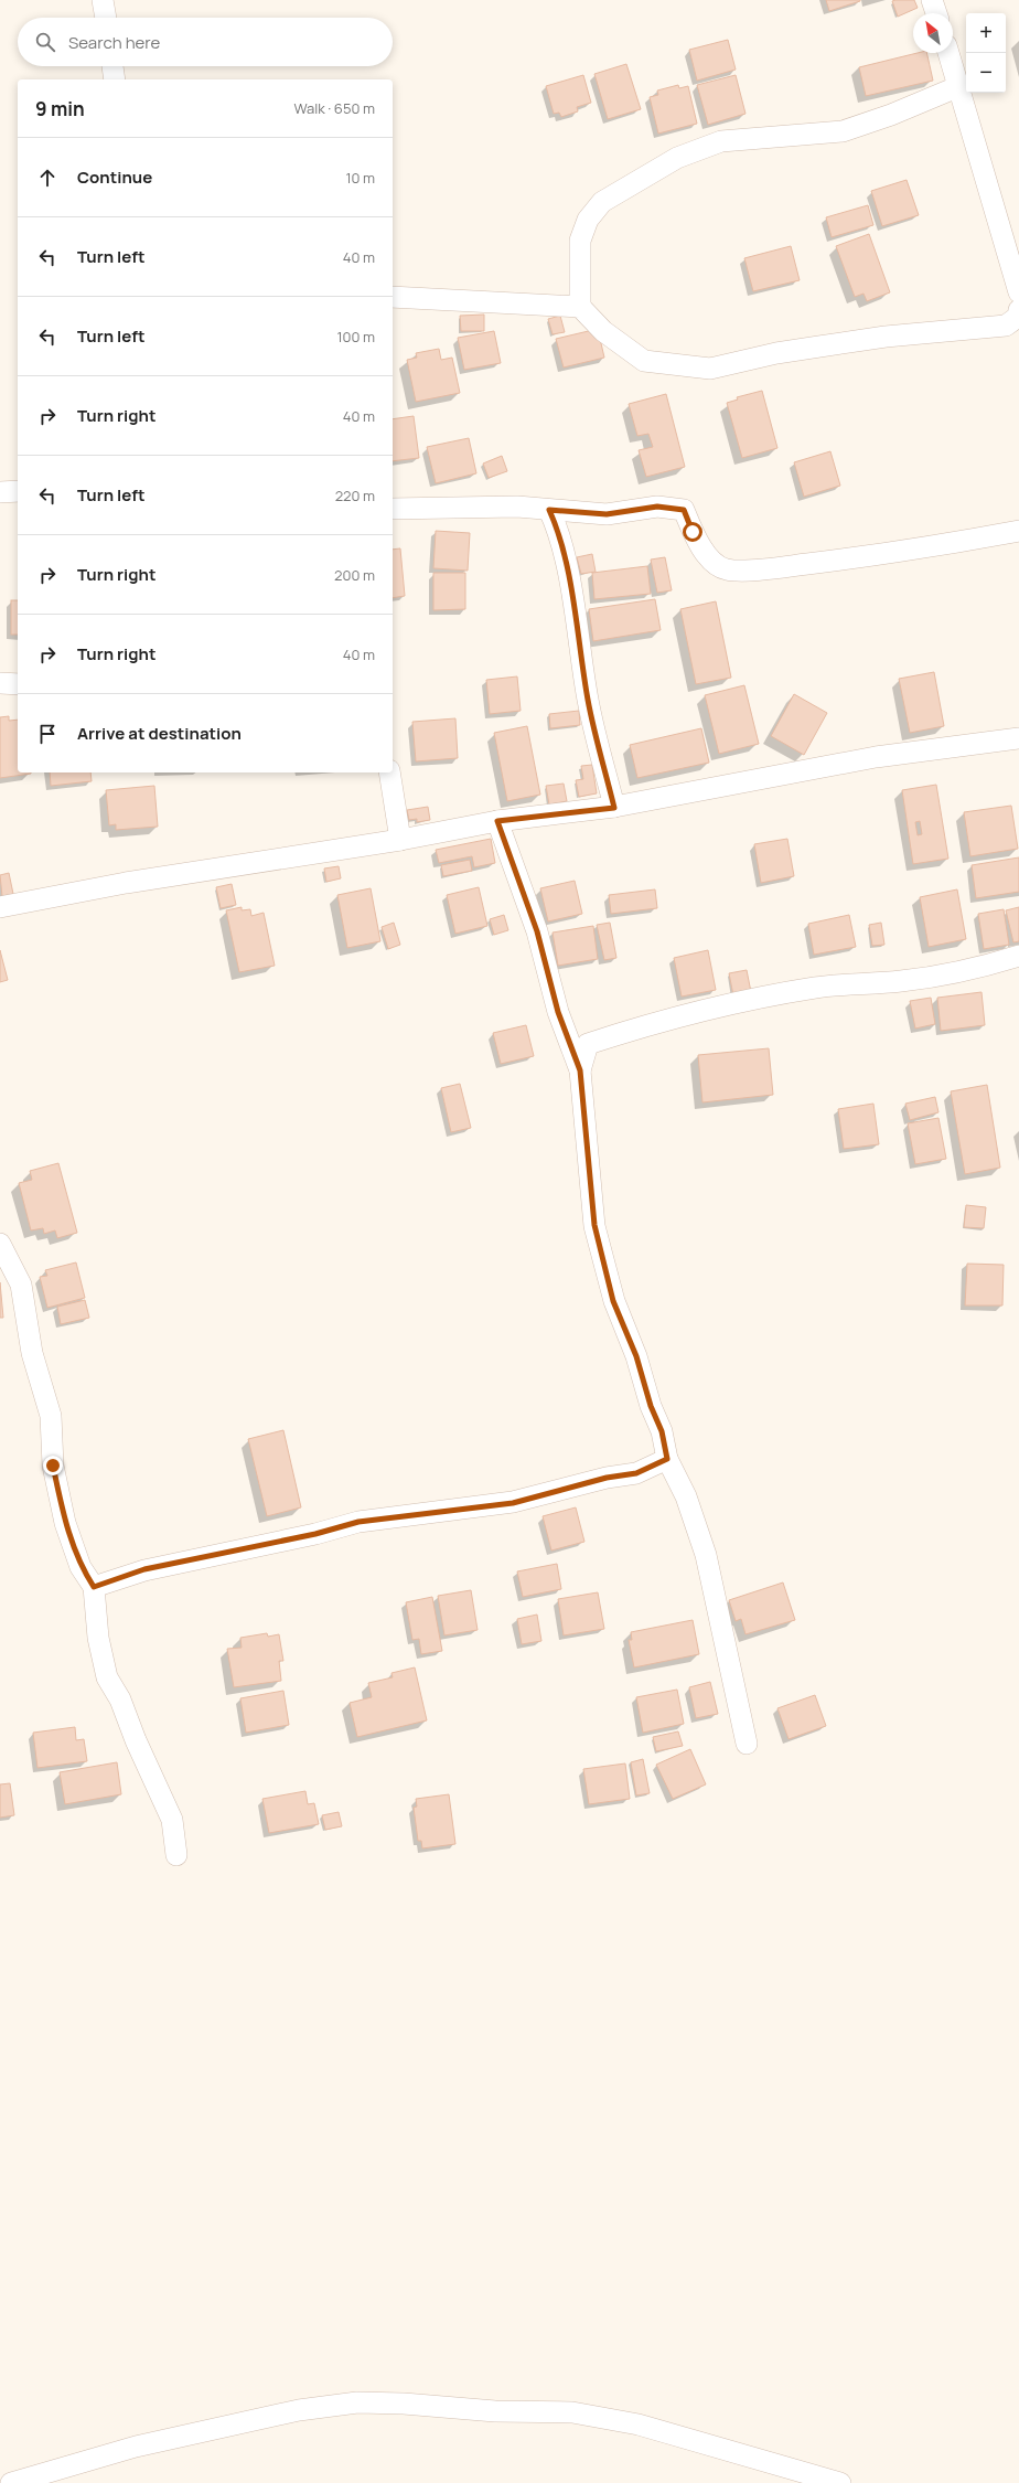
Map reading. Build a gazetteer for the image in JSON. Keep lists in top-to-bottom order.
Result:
{
  "north": "top left",
  "page": {
    "map_buttons": ["+", "−"],
    "search": "Search here",
    "heading": ["9 min", "Walk · 650 m"],
    "list": [
      ["Continue", "10 m"],
      ["Turn left", "40 m"],
      ["Turn left", "100 m"],
      ["Turn right", "40 m"],
      ["Turn left", "220 m"],
      ["Turn right", "200 m"],
      ["Turn right", "40 m"],
      "Arrive at destination"
    ]
  }
}
